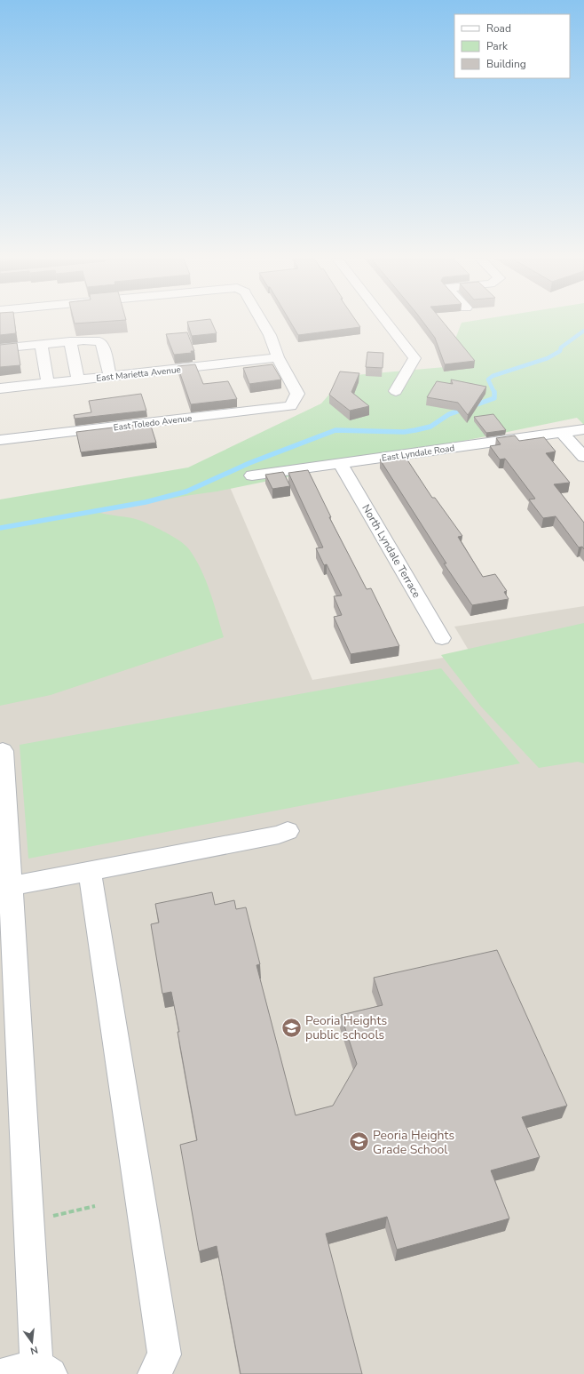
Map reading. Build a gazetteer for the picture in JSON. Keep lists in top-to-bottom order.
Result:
{
  "streets": {
    "street": [
      "East Marietta Avenue",
      "East Toledo Avenue",
      "East Lyndale Road",
      "North Lyndale Terrace"
    ]
  },
  "crossings": [
    ["East Marietta Avenue", "East Toledo Avenue"],
    ["East Lyndale Road", "North Lyndale Terrace"]
  ],
  "places": {
    "school or university": ["Peoria Heights public schools", "Peoria Heights Grade School"]
  },
  "legend": ["Road", "Park", "Building"],
  "north": "bottom"
}
